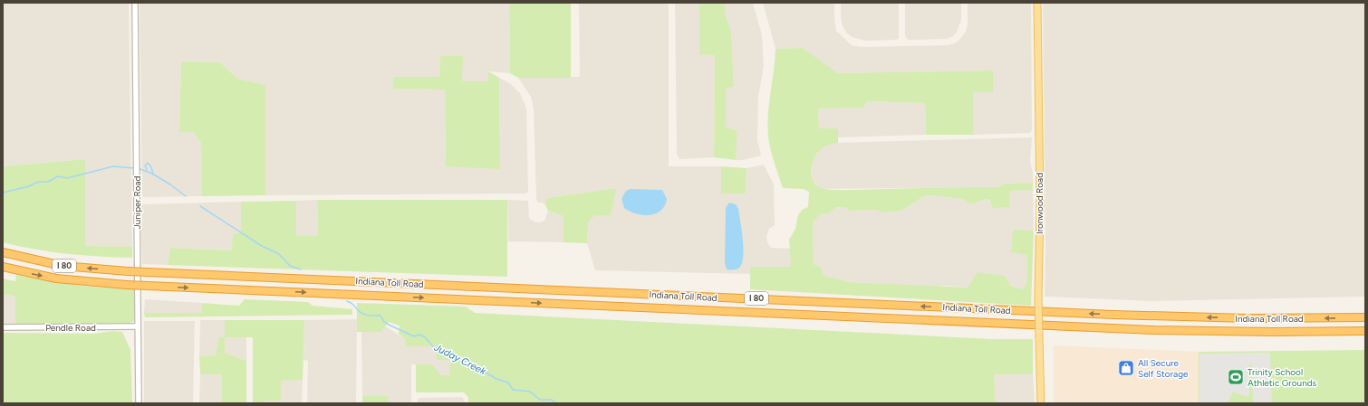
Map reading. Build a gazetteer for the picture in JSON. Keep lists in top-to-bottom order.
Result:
{
  "streets": {
    "highway": ["I 80", "Indiana Toll Road"],
    "main road": ["Ironwood Road"],
    "street": ["Juniper Road", "Pendle Road"]
  },
  "crossings": [
    ["Juniper Road", "Pendle Road"]
  ],
  "water": ["Juday Creek"],
  "places": {
    "shop": ["All Secure Self Storage"],
    "sports": ["Trinity School Athletic Grounds"]
  }
}
